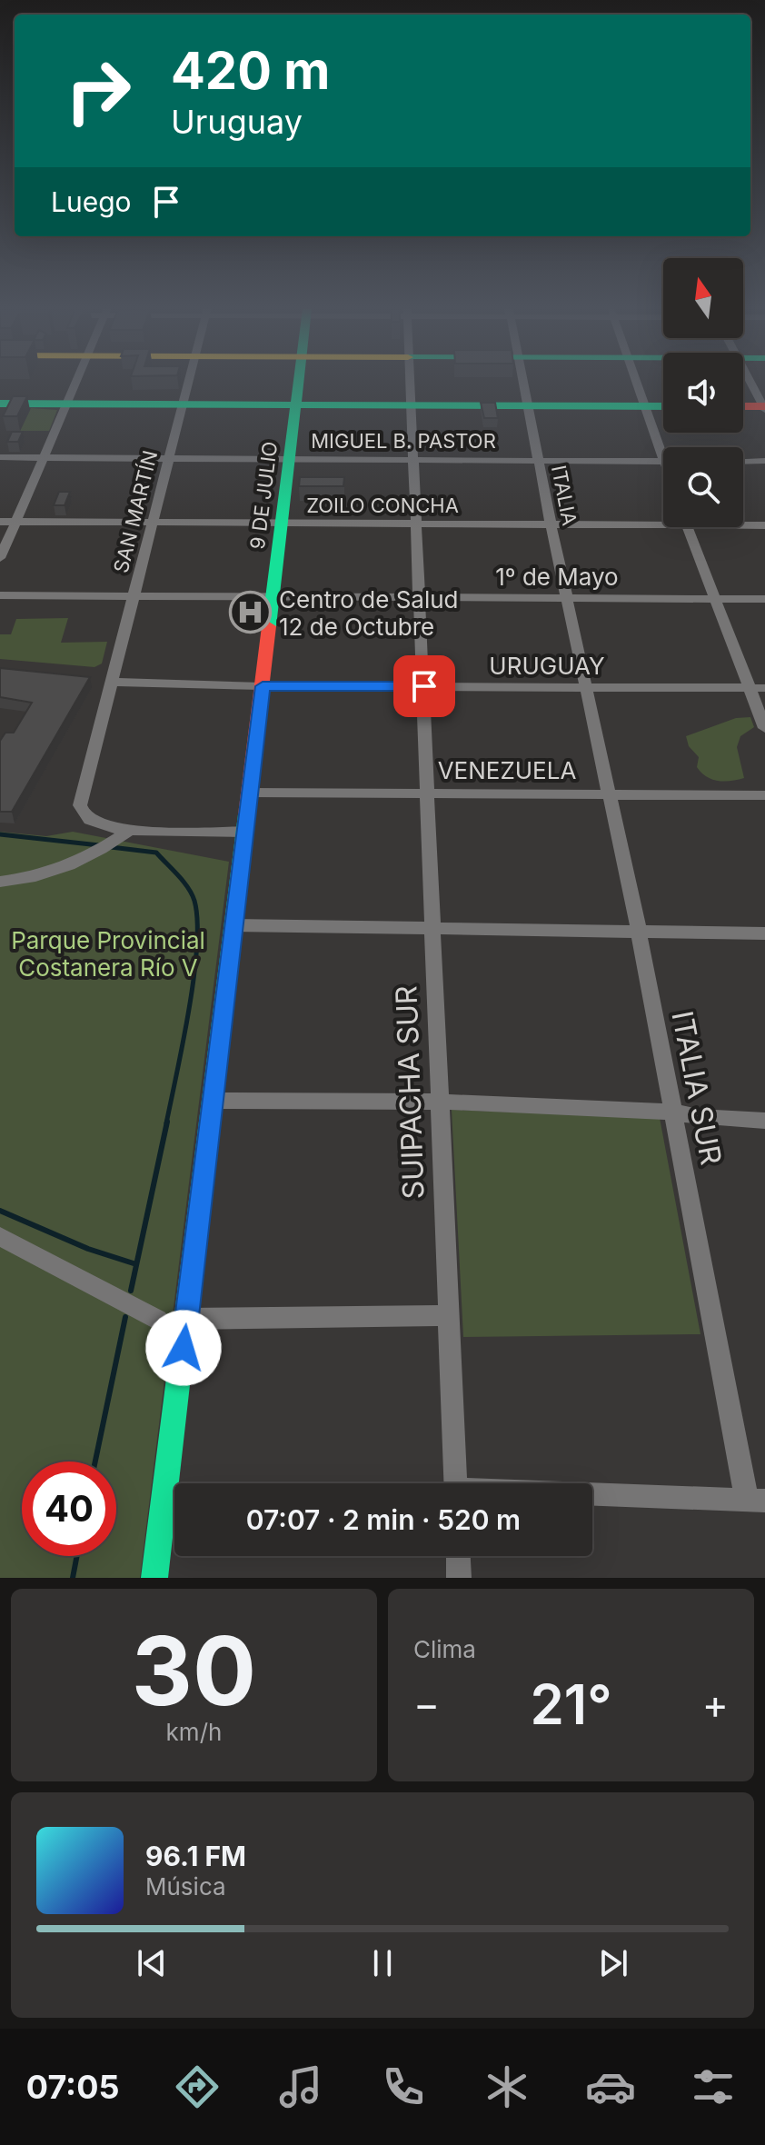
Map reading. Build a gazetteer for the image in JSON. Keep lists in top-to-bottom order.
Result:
{
  "streets": {
    "street": [
      "MIGUEL B. PASTOR",
      "9 DE JULIO",
      "ITALIA",
      "ZOILO CONCHA",
      "SAN MARTÍN",
      "1º de Mayo",
      "URUGUAY",
      "VENEZUELA",
      "ITALIA SUR",
      "SUIPACHA SUR"
    ]
  },
  "crossings": [
    ["MIGUEL B. PASTOR", "9 DE JULIO"],
    ["MIGUEL B. PASTOR", "ITALIA"],
    ["MIGUEL B. PASTOR", "SAN MARTÍN"],
    ["MIGUEL B. PASTOR", "SUIPACHA SUR"],
    ["9 DE JULIO", "ZOILO CONCHA"],
    ["9 DE JULIO", "1º de Mayo"],
    ["9 DE JULIO", "URUGUAY"],
    ["9 DE JULIO", "VENEZUELA"],
    ["ITALIA", "ZOILO CONCHA"],
    ["ITALIA", "1º de Mayo"],
    ["ITALIA", "URUGUAY"],
    ["ITALIA", "ITALIA SUR"],
    ["ZOILO CONCHA", "SAN MARTÍN"],
    ["ZOILO CONCHA", "SUIPACHA SUR"],
    ["SAN MARTÍN", "1º de Mayo"],
    ["SAN MARTÍN", "URUGUAY"],
    ["1º de Mayo", "SUIPACHA SUR"],
    ["URUGUAY", "ITALIA SUR"],
    ["URUGUAY", "SUIPACHA SUR"],
    ["VENEZUELA", "ITALIA SUR"],
    ["VENEZUELA", "SUIPACHA SUR"]
  ],
  "parks": ["Parque Provincial Costanera Río V"],
  "places": {
    "hospital": ["Centro de Salud 12 de Octubre"]
  },
  "north": "top",
  "page": {
    "turn": ["420 m", "Uruguay"],
    "then": "Luego",
    "limit": "40",
    "trip": "07:07 · 2 min · 520 m",
    "tile": [
      ["30", "km/h"],
      "Clima"
    ],
    "heat": ["−", "21°", "+"],
    "song": ["96.1 FM", "Música"],
    "tabs": "07:05"
  }
}
